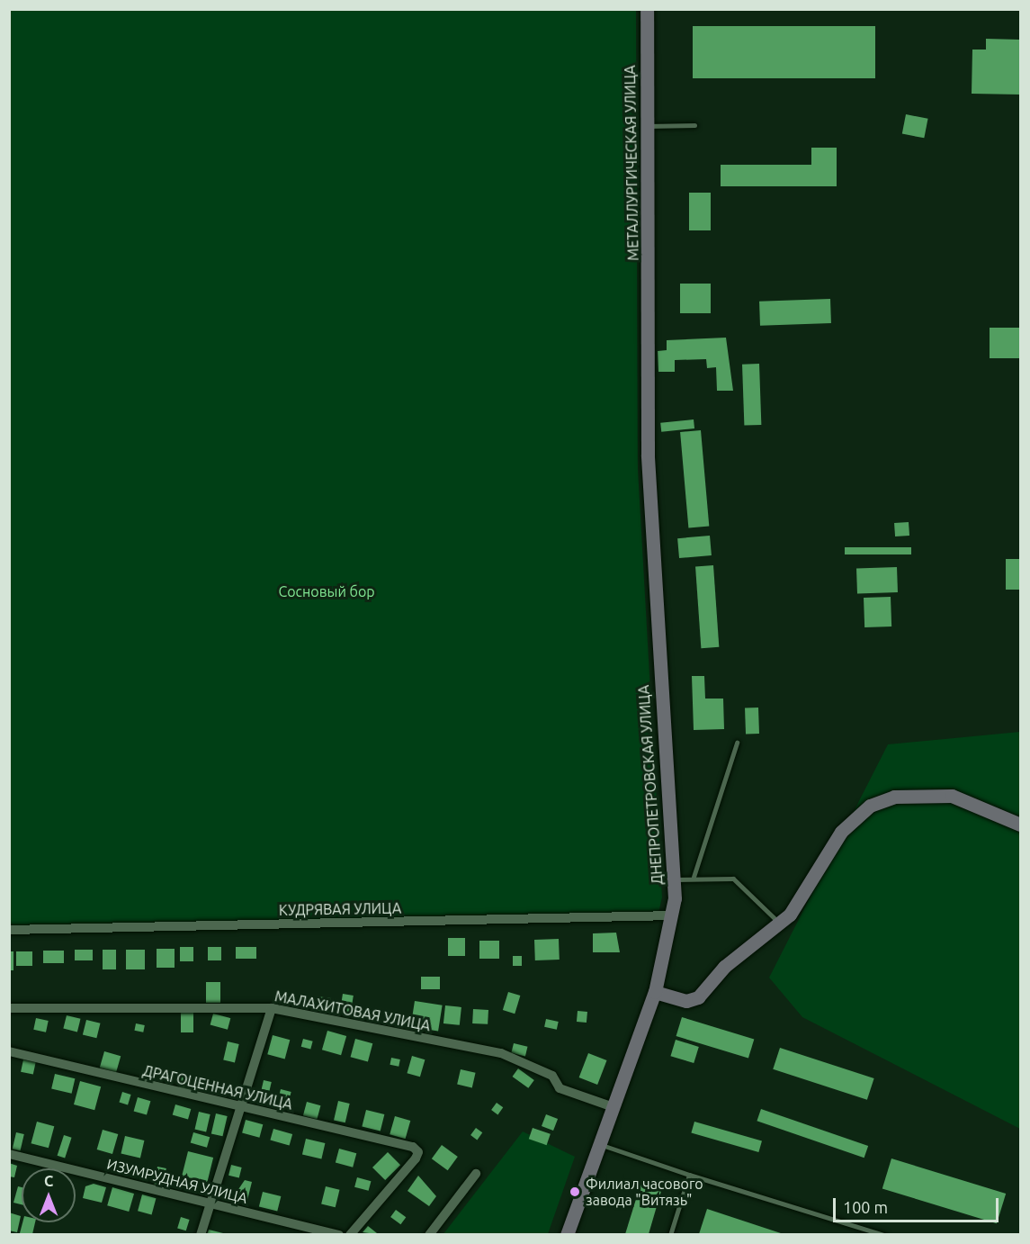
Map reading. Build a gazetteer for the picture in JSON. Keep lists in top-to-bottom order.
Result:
{
  "streets": {
    "street": [
      "МЕТАЛЛУРГИЧЕСКАЯ УЛИЦА",
      "ДНЕПРОПЕТРОВСКАЯ УЛИЦА",
      "КУДРЯВАЯ УЛИЦА",
      "МАЛАХИТОВАЯ УЛИЦА",
      "ДРАГОЦЕННАЯ УЛИЦА",
      "ИЗУМРУДНАЯ УЛИЦА"
    ]
  },
  "crossings": [
    ["МЕТАЛЛУРГИЧЕСКАЯ УЛИЦА", "ДНЕПРОПЕТРОВСКАЯ УЛИЦА"],
    ["ДНЕПРОПЕТРОВСКАЯ УЛИЦА", "КУДРЯВАЯ УЛИЦА"],
    ["ДНЕПРОПЕТРОВСКАЯ УЛИЦА", "МАЛАХИТОВАЯ УЛИЦА"]
  ],
  "parks": ["Сосновый бор"],
  "places": ["Филиал часового завода \"Витязь\""],
  "scale_bar": "100 m",
  "north": "top"
}
